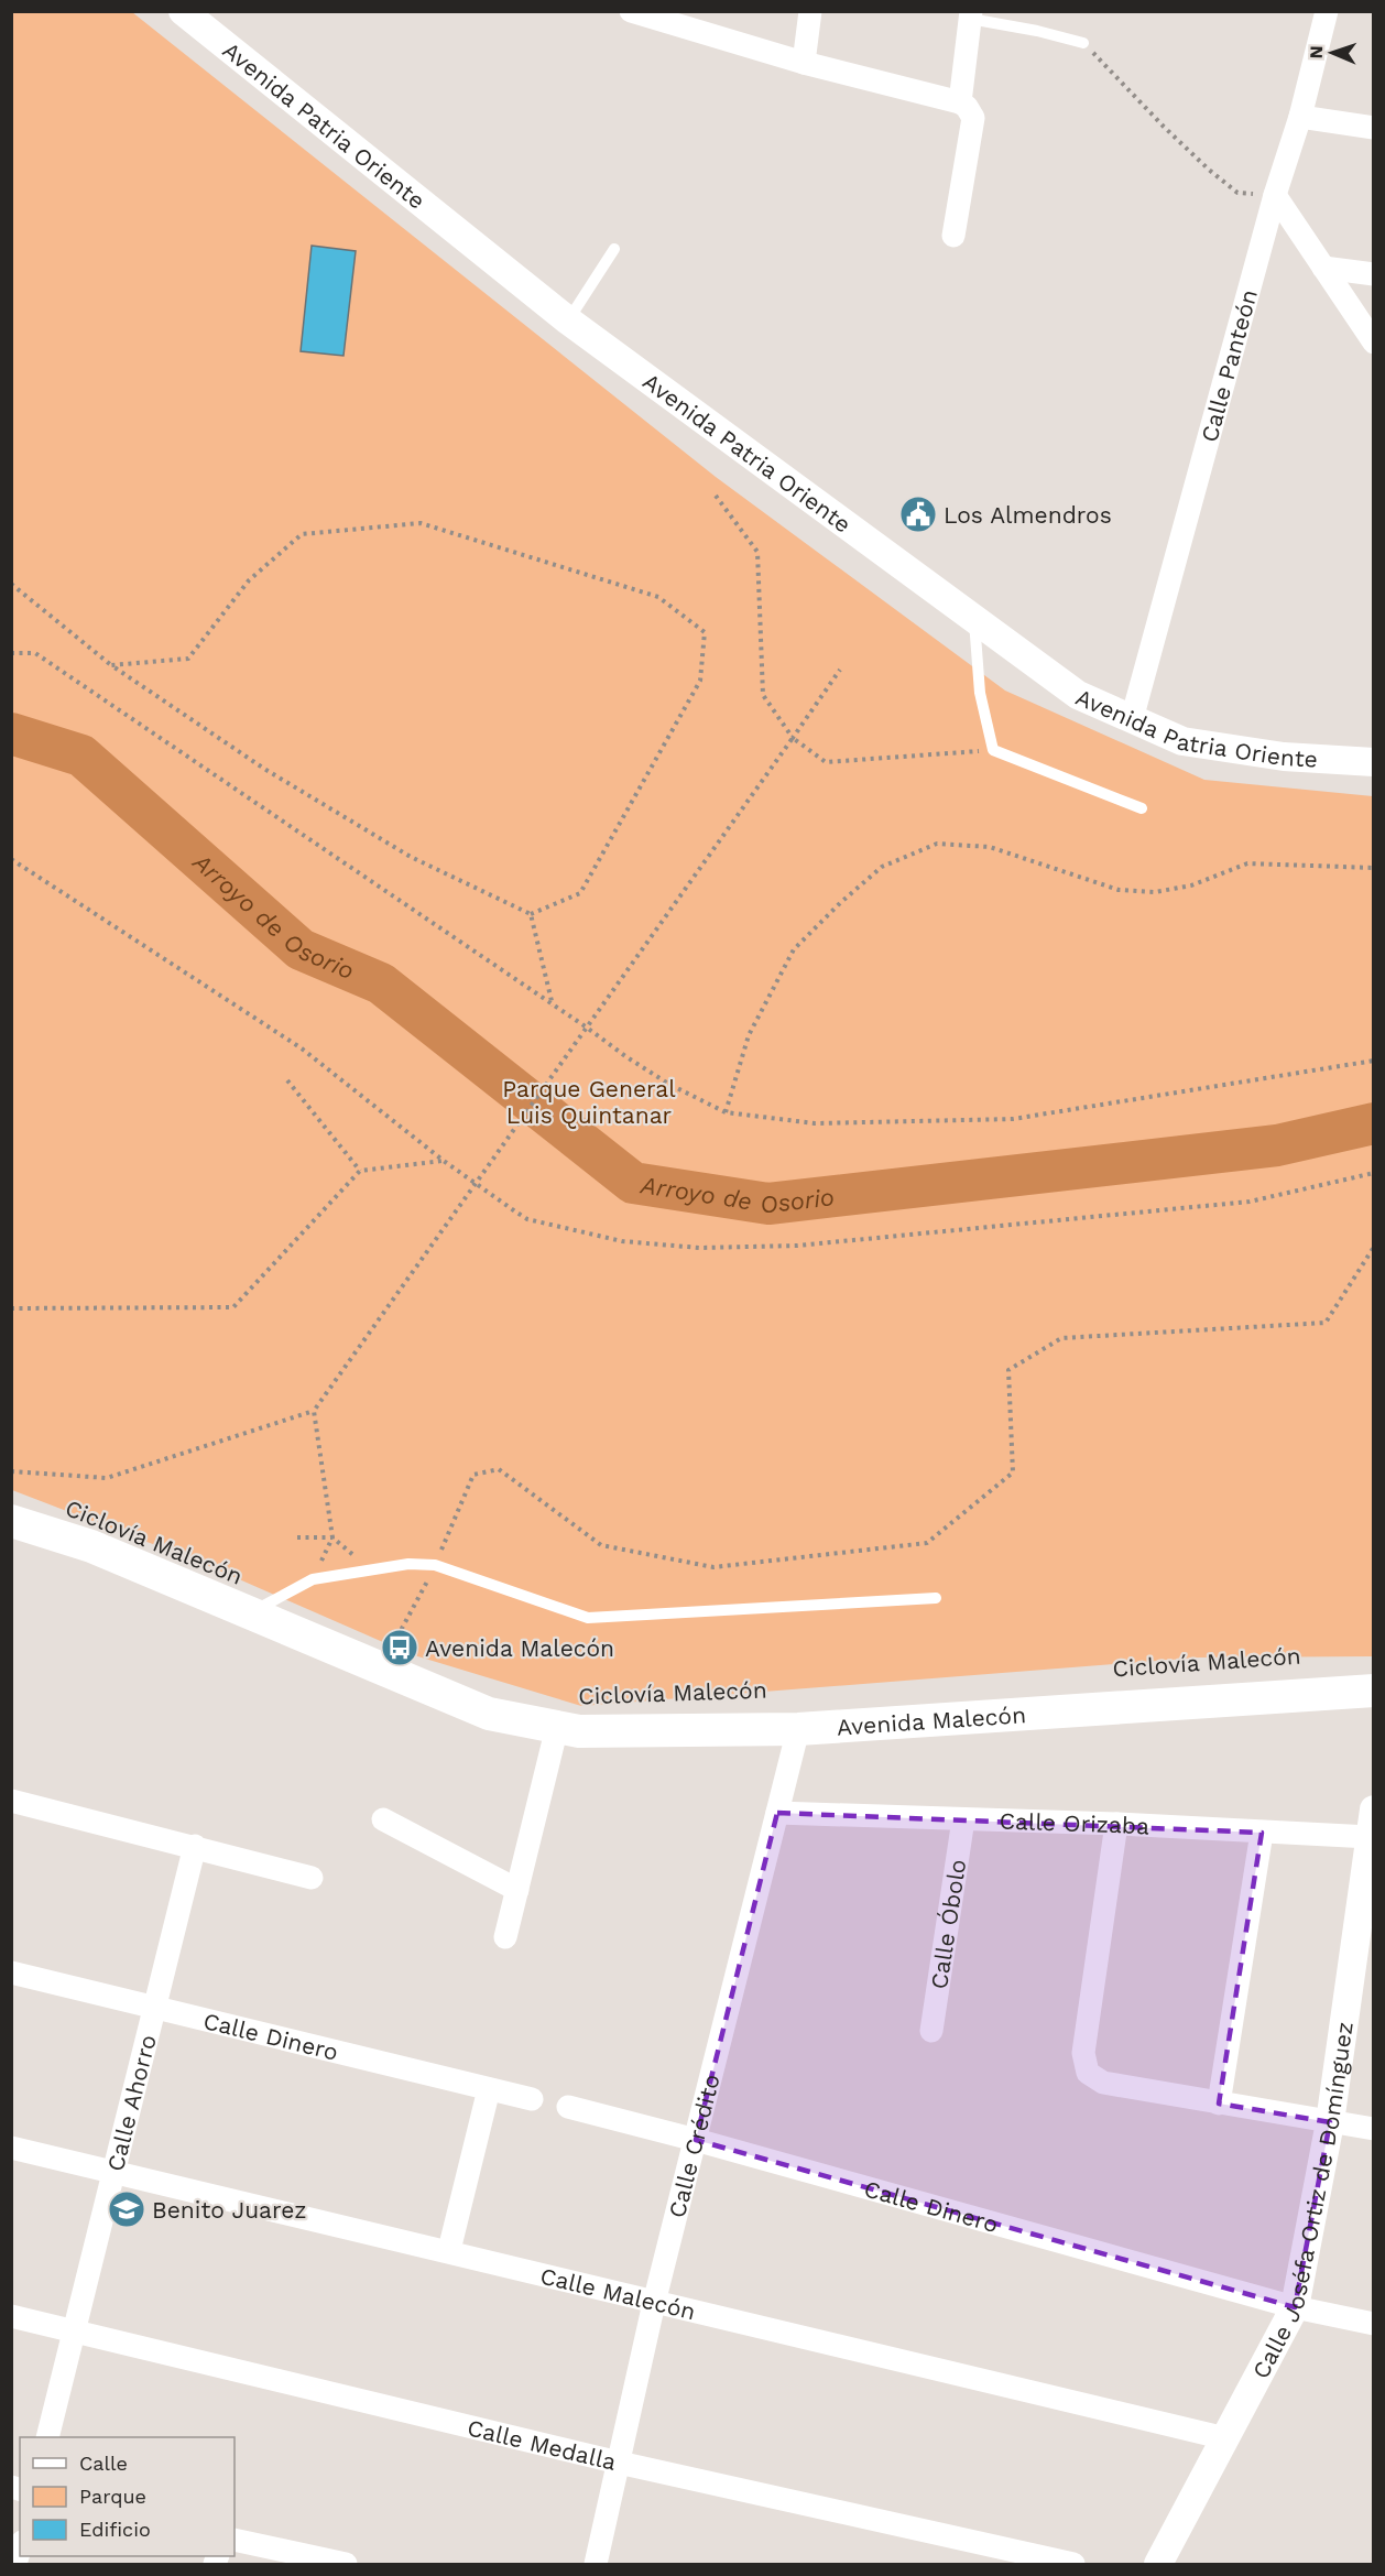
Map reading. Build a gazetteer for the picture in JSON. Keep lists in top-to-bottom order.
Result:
{
  "streets": {
    "main road": ["Avenida Malecón"],
    "street": [
      "Avenida Patria Oriente",
      "Calle Panteón",
      "Calle Orizaba",
      "Calle Óbolo",
      "Calle Dinero",
      "Calle Ahorro",
      "Calle Crédito",
      "Calle Joséfa Ortiz de Domínguez",
      "Calle Malecón",
      "Calle Medalla"
    ]
  },
  "crossings": [
    ["Avenida Patria Oriente", "Calle Panteón"],
    ["Avenida Malecón", "Calle Crédito"],
    ["Calle Orizaba", "Calle Óbolo"],
    ["Calle Orizaba", "Calle Crédito"],
    ["Calle Orizaba", "Calle Joséfa Ortiz de Domínguez"],
    ["Calle Dinero", "Calle Ahorro"],
    ["Calle Dinero", "Calle Crédito"],
    ["Calle Dinero", "Calle Joséfa Ortiz de Domínguez"],
    ["Calle Ahorro", "Calle Malecón"],
    ["Calle Ahorro", "Calle Medalla"],
    ["Calle Crédito", "Calle Malecón"],
    ["Calle Crédito", "Calle Medalla"],
    ["Calle Joséfa Ortiz de Domínguez", "Calle Malecón"]
  ],
  "water": ["Arroyo de Osorio"],
  "parks": ["Parque General Luis Quintanar"],
  "places": {
    "public building": ["Los Almendros"],
    "bus stop": ["Avenida Malecón"],
    "school or university": ["Benito Juarez"]
  },
  "legend": ["Calle", "Parque", "Edificio"],
  "north": "left"
}
